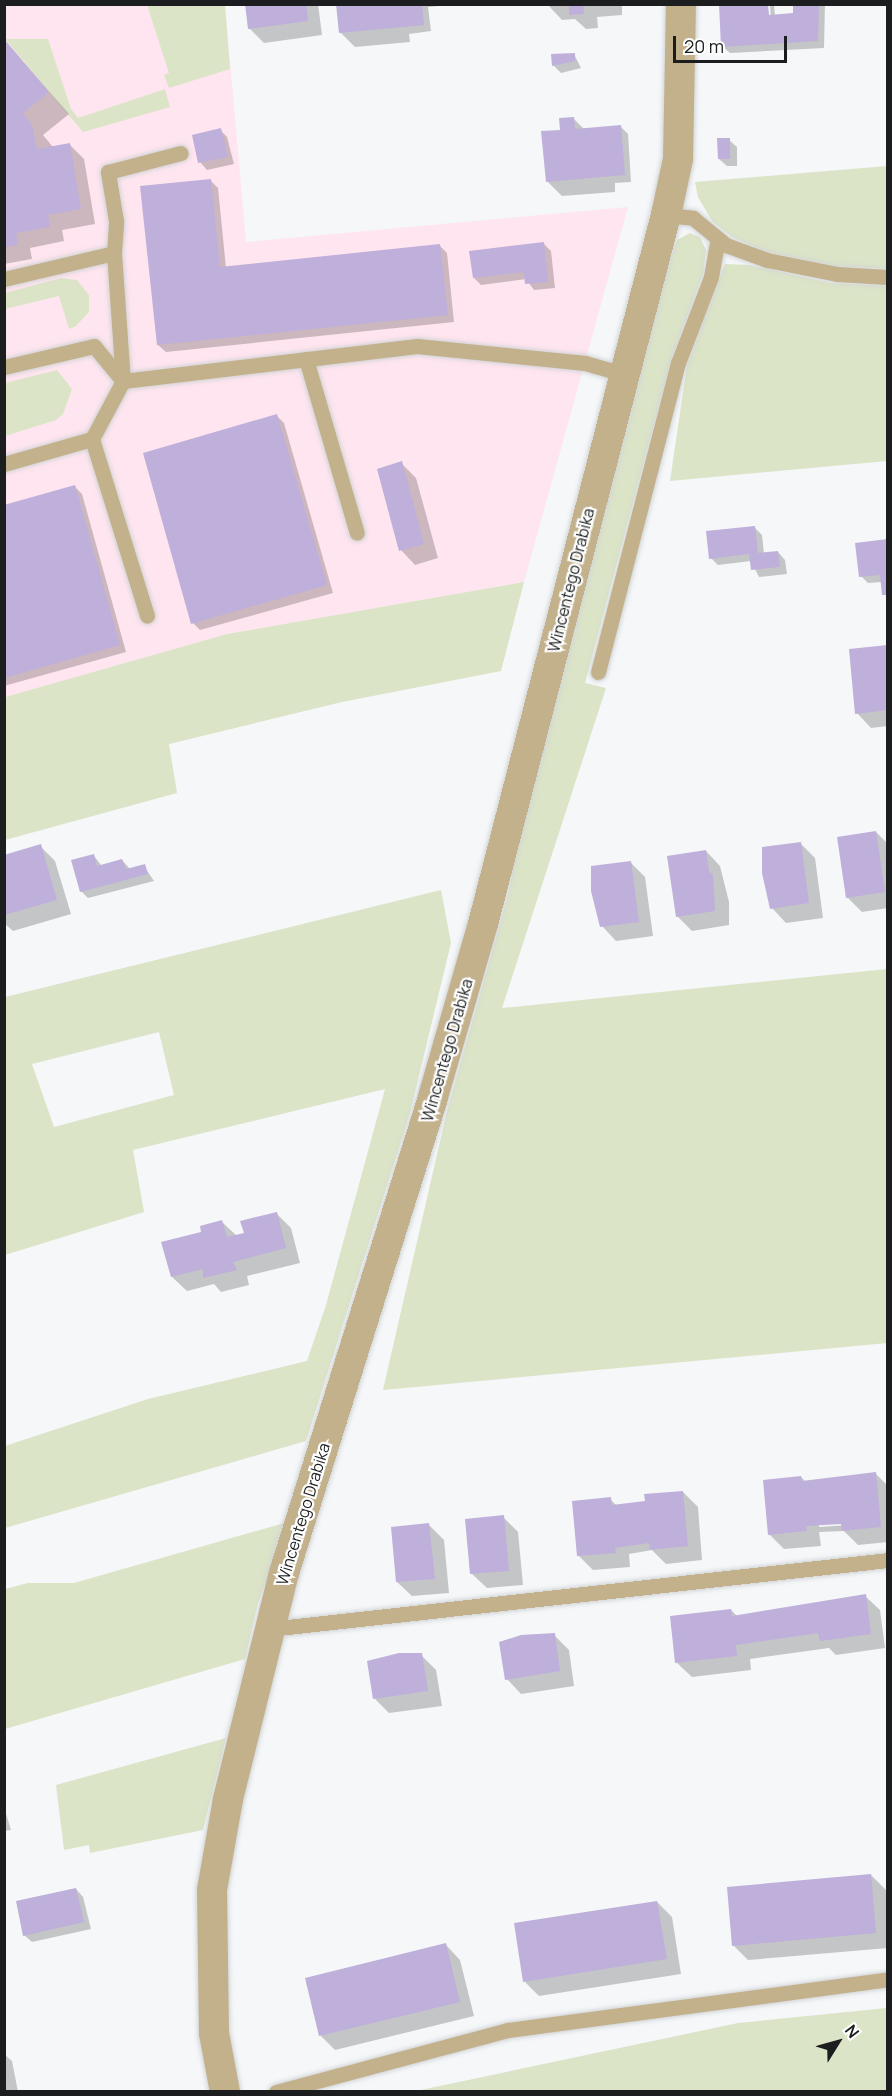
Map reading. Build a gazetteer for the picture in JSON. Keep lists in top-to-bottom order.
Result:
{
  "streets": {
    "street": ["Wincentego Drabika"]
  },
  "scale_bar": "20 m",
  "north": "top right"
}
